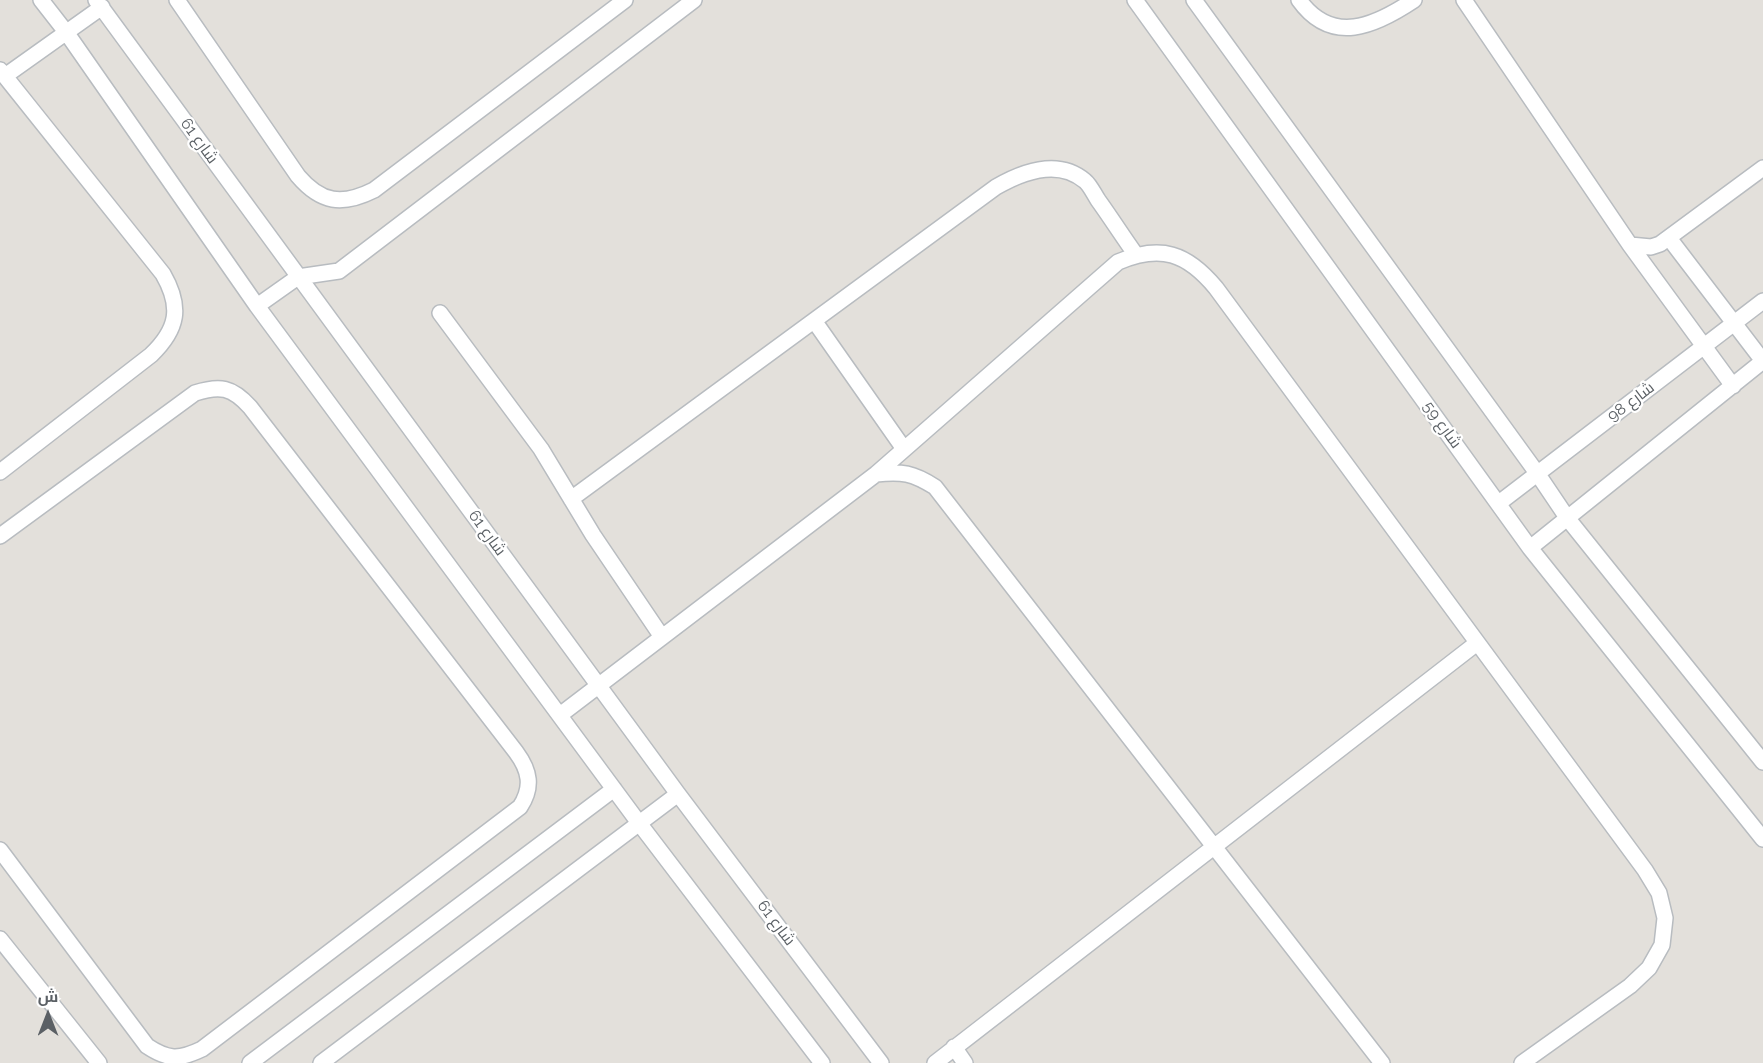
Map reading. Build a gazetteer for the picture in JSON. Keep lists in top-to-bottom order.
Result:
{
  "streets": {
    "lane": ["شارع 61", "شارع 98", "شارع 59"]
  },
  "crossings": [
    ["شارع 98", "شارع 59"]
  ],
  "north": "top"
}
